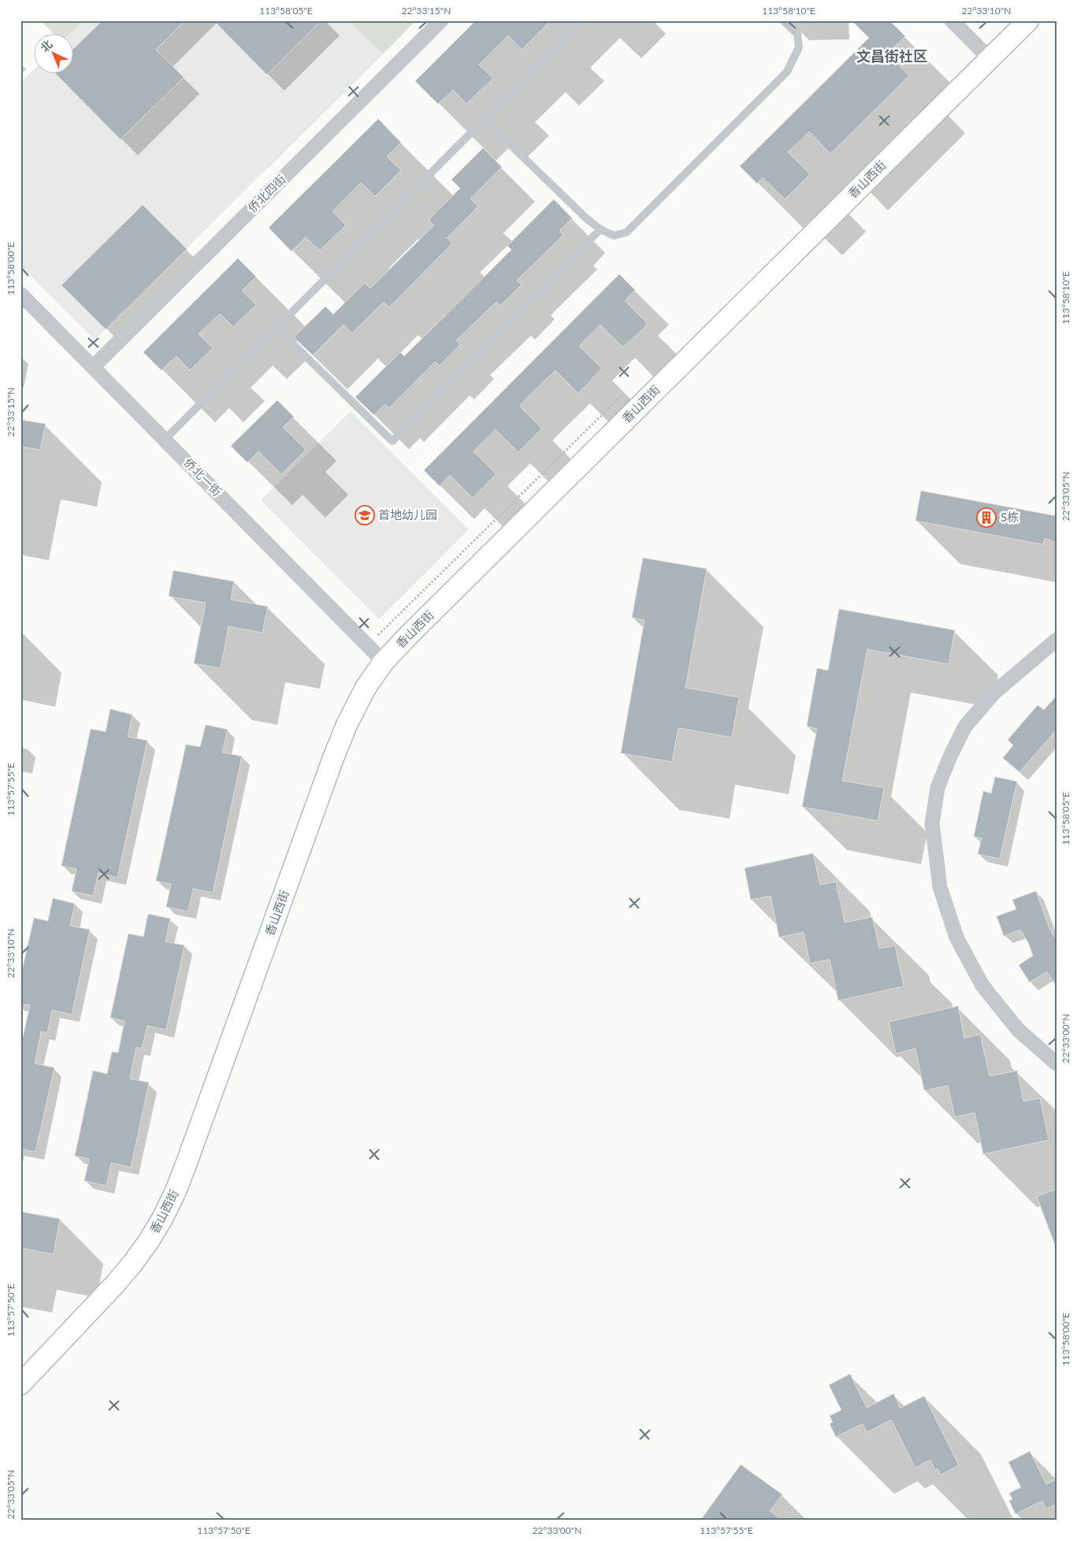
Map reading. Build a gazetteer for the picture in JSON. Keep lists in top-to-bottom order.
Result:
{
  "streets": {
    "street": ["香山西街", "侨北四街", "侨北一街"]
  },
  "crossings": [
    ["香山西街", "侨北一街"],
    ["侨北四街", "侨北一街"]
  ],
  "districts": ["文昌街社区"],
  "places": {
    "school or university": ["首地幼儿园"],
    "building": ["S栋"]
  },
  "north": "top left",
  "coordinates": [
    "113°58'05\"E",
    "22°33'15\"N",
    "113°58'10\"E",
    "22°33'10\"N",
    "113°58'00\"E",
    "22°33'05\"N",
    "113°57'55\"E",
    "22°33'00\"N",
    "113°57'50\"E"
  ]
}
